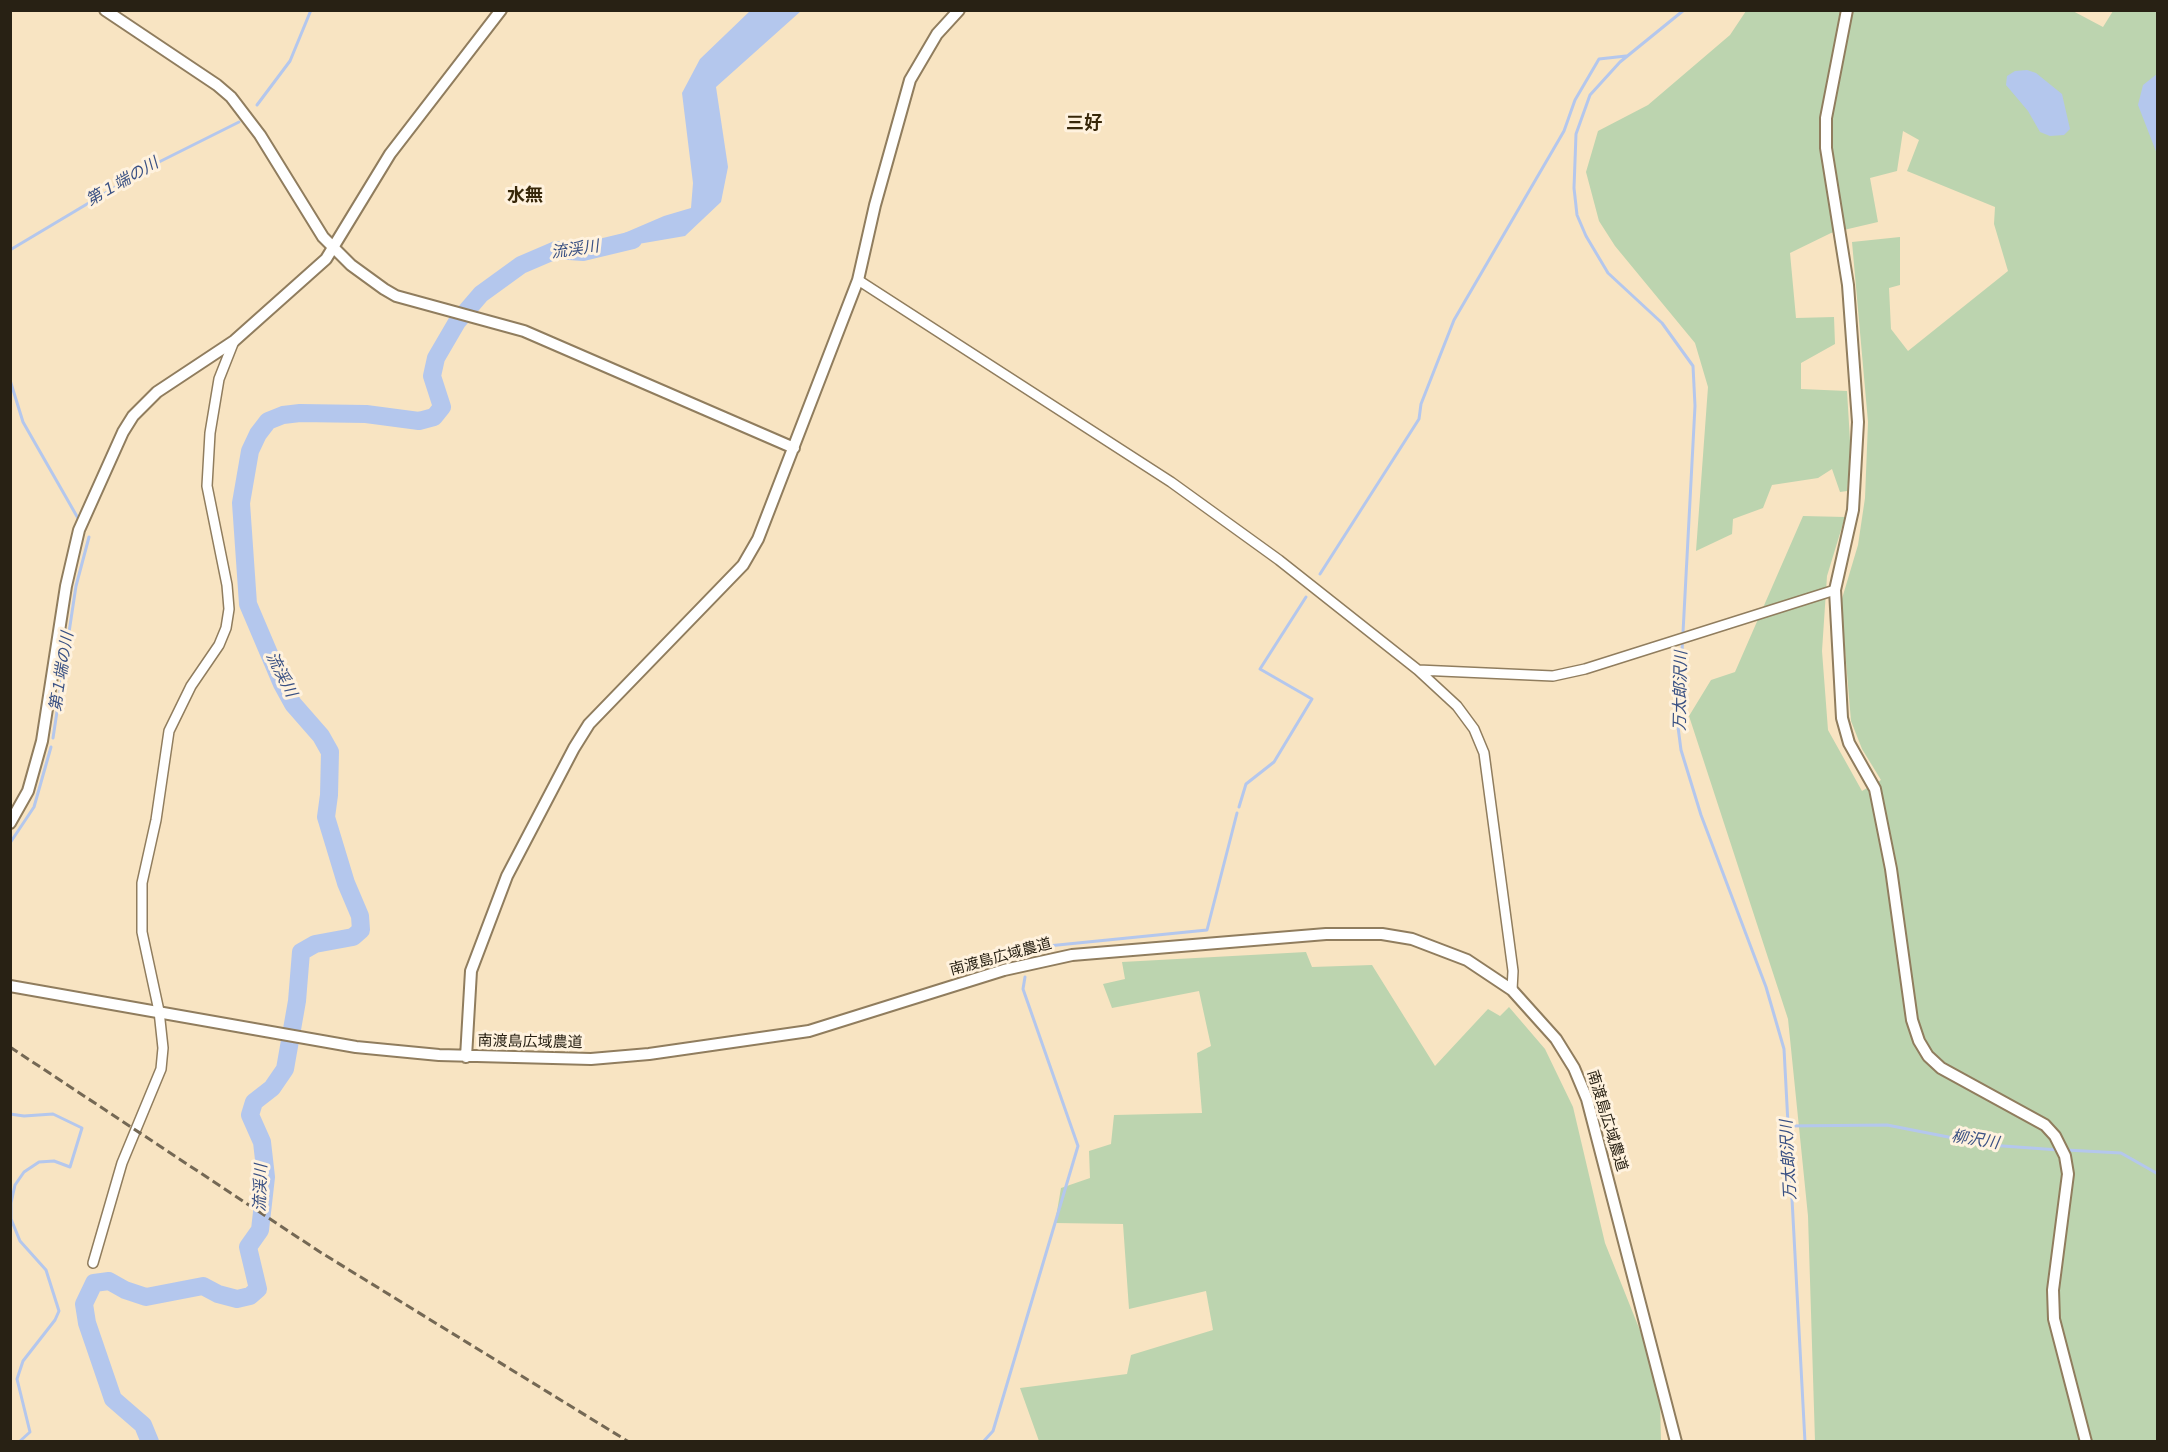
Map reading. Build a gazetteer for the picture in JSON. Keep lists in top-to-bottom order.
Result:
{
  "streets": {
    "street": ["南渡島広域農道"]
  },
  "districts": ["三好", "水無"],
  "water": [
    "第１端の川",
    "流渓川",
    "万太郎沢川",
    "柳沢川"
  ]
}
